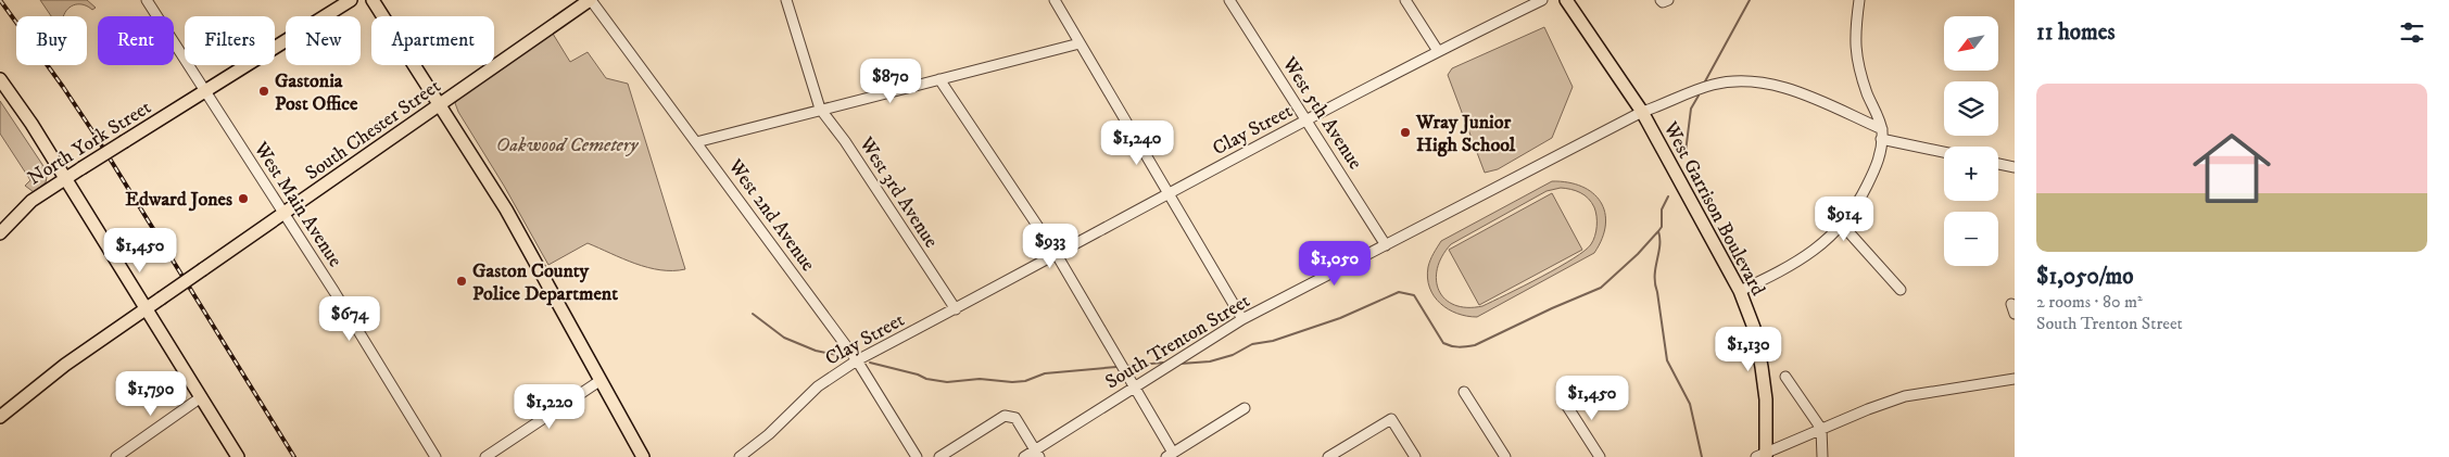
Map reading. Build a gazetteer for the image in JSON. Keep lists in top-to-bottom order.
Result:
{
  "streets": {
    "main road": ["South Chester Street", "North York Street", "West Garrison Boulevard"],
    "street": [
      "West 5th Avenue",
      "Clay Street",
      "West 3rd Avenue",
      "West Main Avenue",
      "West 2nd Avenue",
      "South Trenton Street"
    ]
  },
  "crossings": [
    ["West 5th Avenue", "Clay Street"],
    ["West 5th Avenue", "South Trenton Street"],
    ["South Chester Street", "West Main Avenue"],
    ["South Chester Street", "West 2nd Avenue"],
    ["Clay Street", "West 3rd Avenue"],
    ["Clay Street", "West 2nd Avenue"],
    ["North York Street", "West Main Avenue"],
    ["West Garrison Boulevard", "South Trenton Street"]
  ],
  "parks": ["Oakwood Cemetery"],
  "places": [
    "Gastonia Post Office",
    "Wray Junior High School",
    "Edward Jones",
    "Gaston County Police Department"
  ],
  "north": "bottom left",
  "page": {
    "heading": "11 homes",
    "map_buttons": ["+", "−"],
    "chip": [
      "Buy",
      "Rent",
      "Filters",
      "New",
      "Apartment"
    ],
    "price": [
      "$870",
      "$1,240",
      "$914",
      "$933",
      "$1,450",
      "$1,050",
      "$674",
      "$1,130",
      "$1,790",
      "$1,450",
      "$1,220"
    ],
    "list": [
      {
        "name": "$1,050/mo",
        "note": "2 rooms · 80 m² · South Trenton Street"
      }
    ]
  }
}
